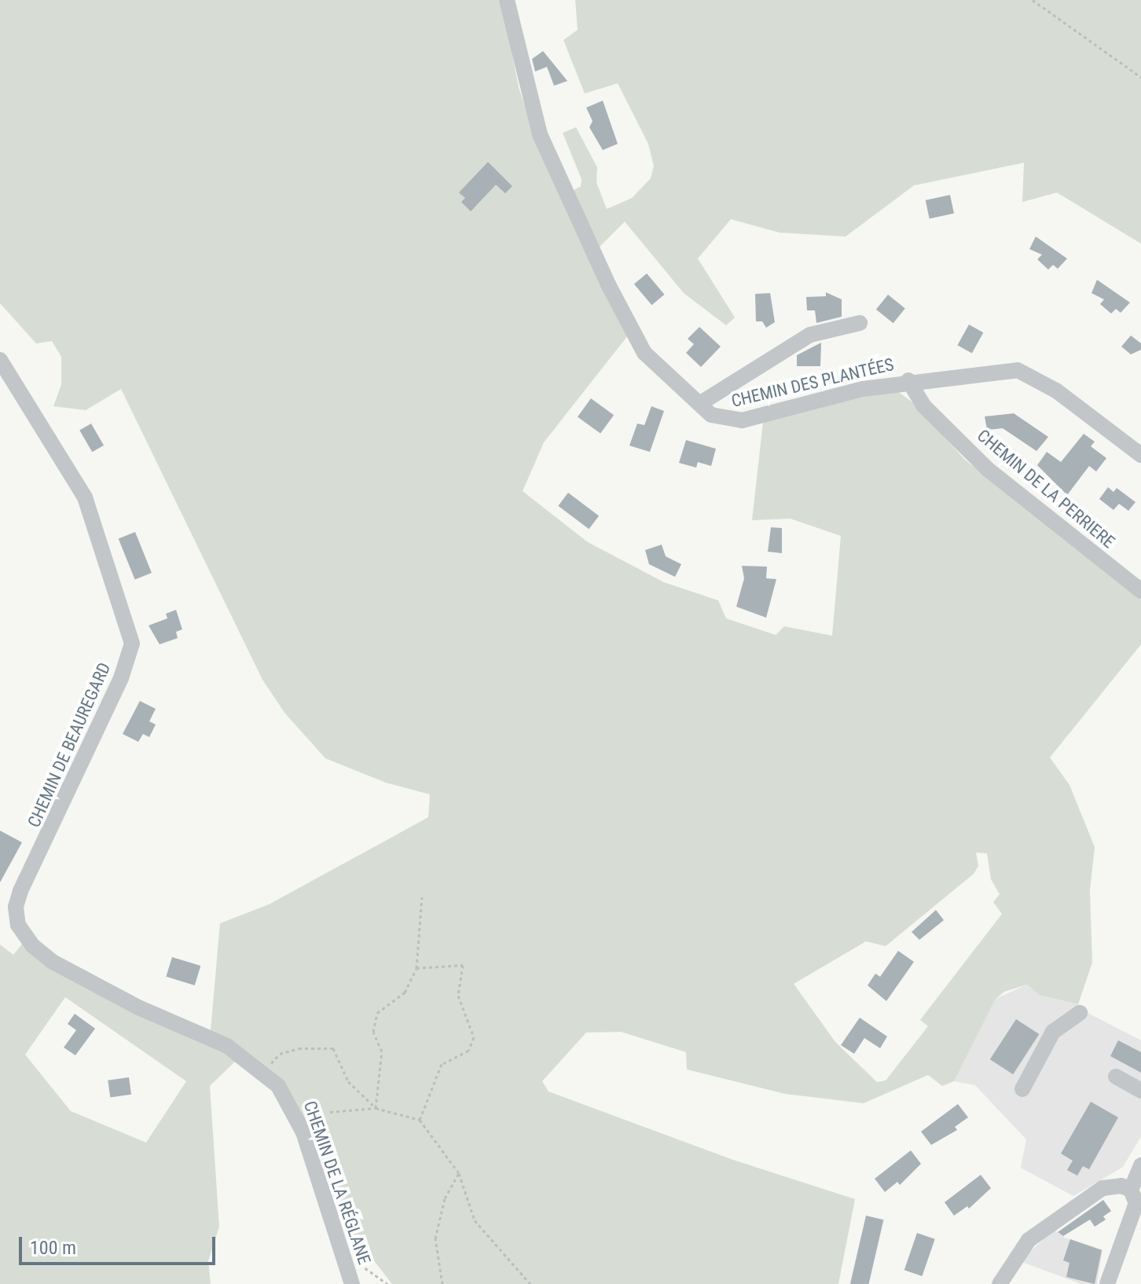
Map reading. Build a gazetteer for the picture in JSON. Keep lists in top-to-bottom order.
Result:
{
  "streets": {
    "street": [
      "CHEMIN DES PLANTÉES",
      "CHEMIN DE LA PERRIERE",
      "CHEMIN DE BEAUREGARD",
      "CHEMIN DE LA RÉGLANE"
    ]
  },
  "crossings": [
    ["CHEMIN DES PLANTÉES", "CHEMIN DE LA PERRIERE"],
    ["CHEMIN DE BEAUREGARD", "CHEMIN DE LA RÉGLANE"]
  ],
  "scale_bar": "100 m"
}
